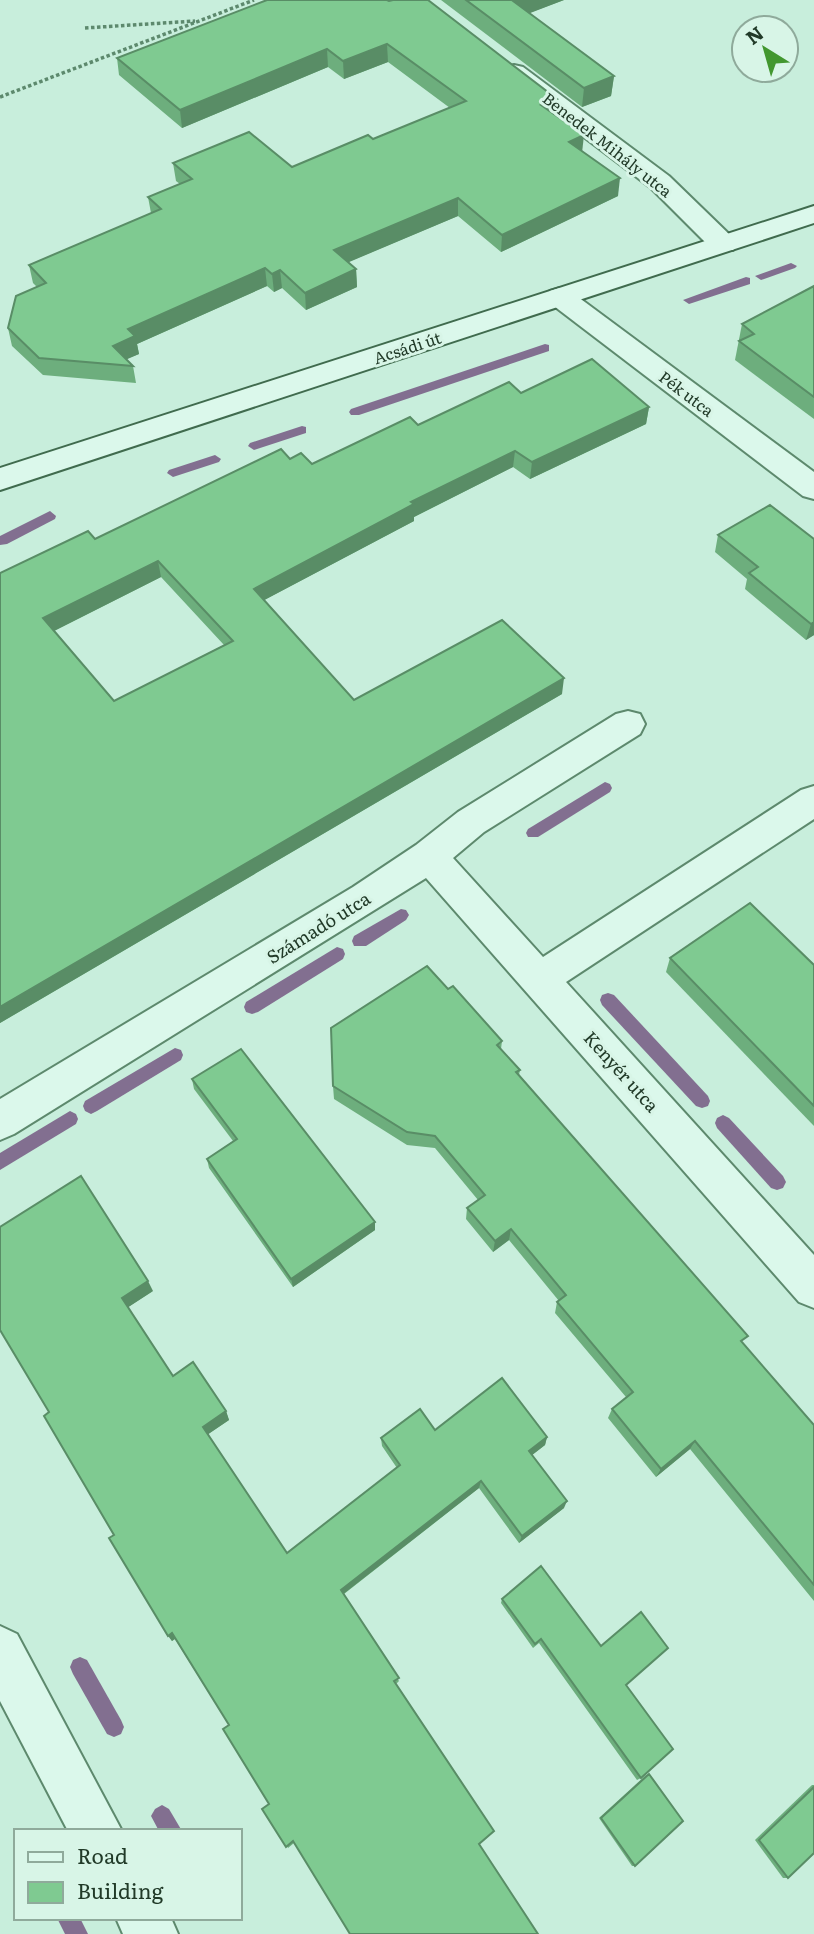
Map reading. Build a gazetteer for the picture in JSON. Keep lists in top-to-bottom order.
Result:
{
  "streets": {
    "street": [
      "Benedek Mihály utca",
      "Acsádi út",
      "Pék utca",
      "Számadó utca",
      "Kenyér utca"
    ]
  },
  "crossings": [
    ["Benedek Mihály utca", "Acsádi út"],
    ["Acsádi út", "Pék utca"],
    ["Számadó utca", "Kenyér utca"]
  ],
  "legend": ["Road", "Building"],
  "north": "top left"
}
